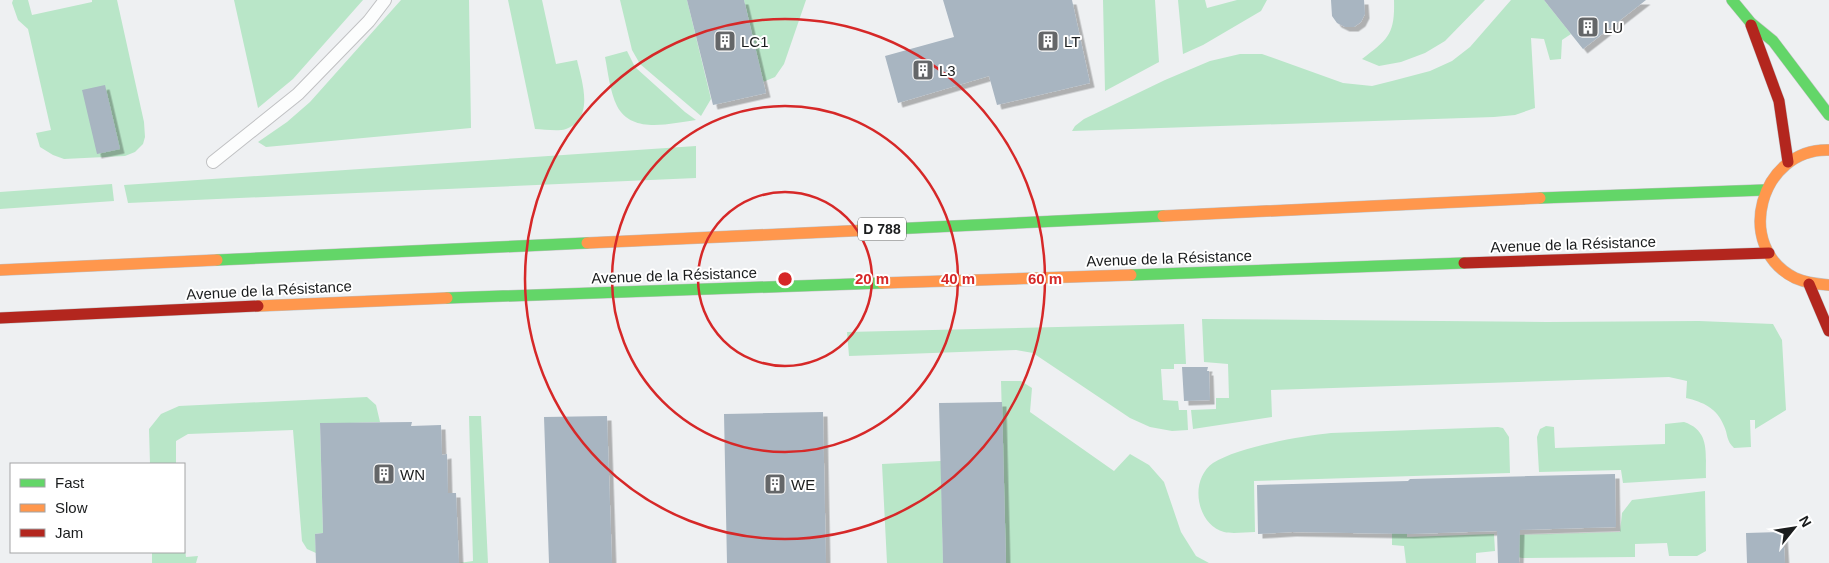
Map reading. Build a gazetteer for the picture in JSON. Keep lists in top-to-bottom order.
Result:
{
  "streets": {
    "main road": ["D 788", "Avenue de la Résistance"]
  },
  "places": {
    "building": [
      "LU",
      "LC1",
      "LT",
      "L3",
      "WN",
      "WE"
    ]
  },
  "legend": ["Fast", "Slow", "Jam"],
  "north": "top right",
  "rings": ["20 m", "40 m", "60 m"]
}
